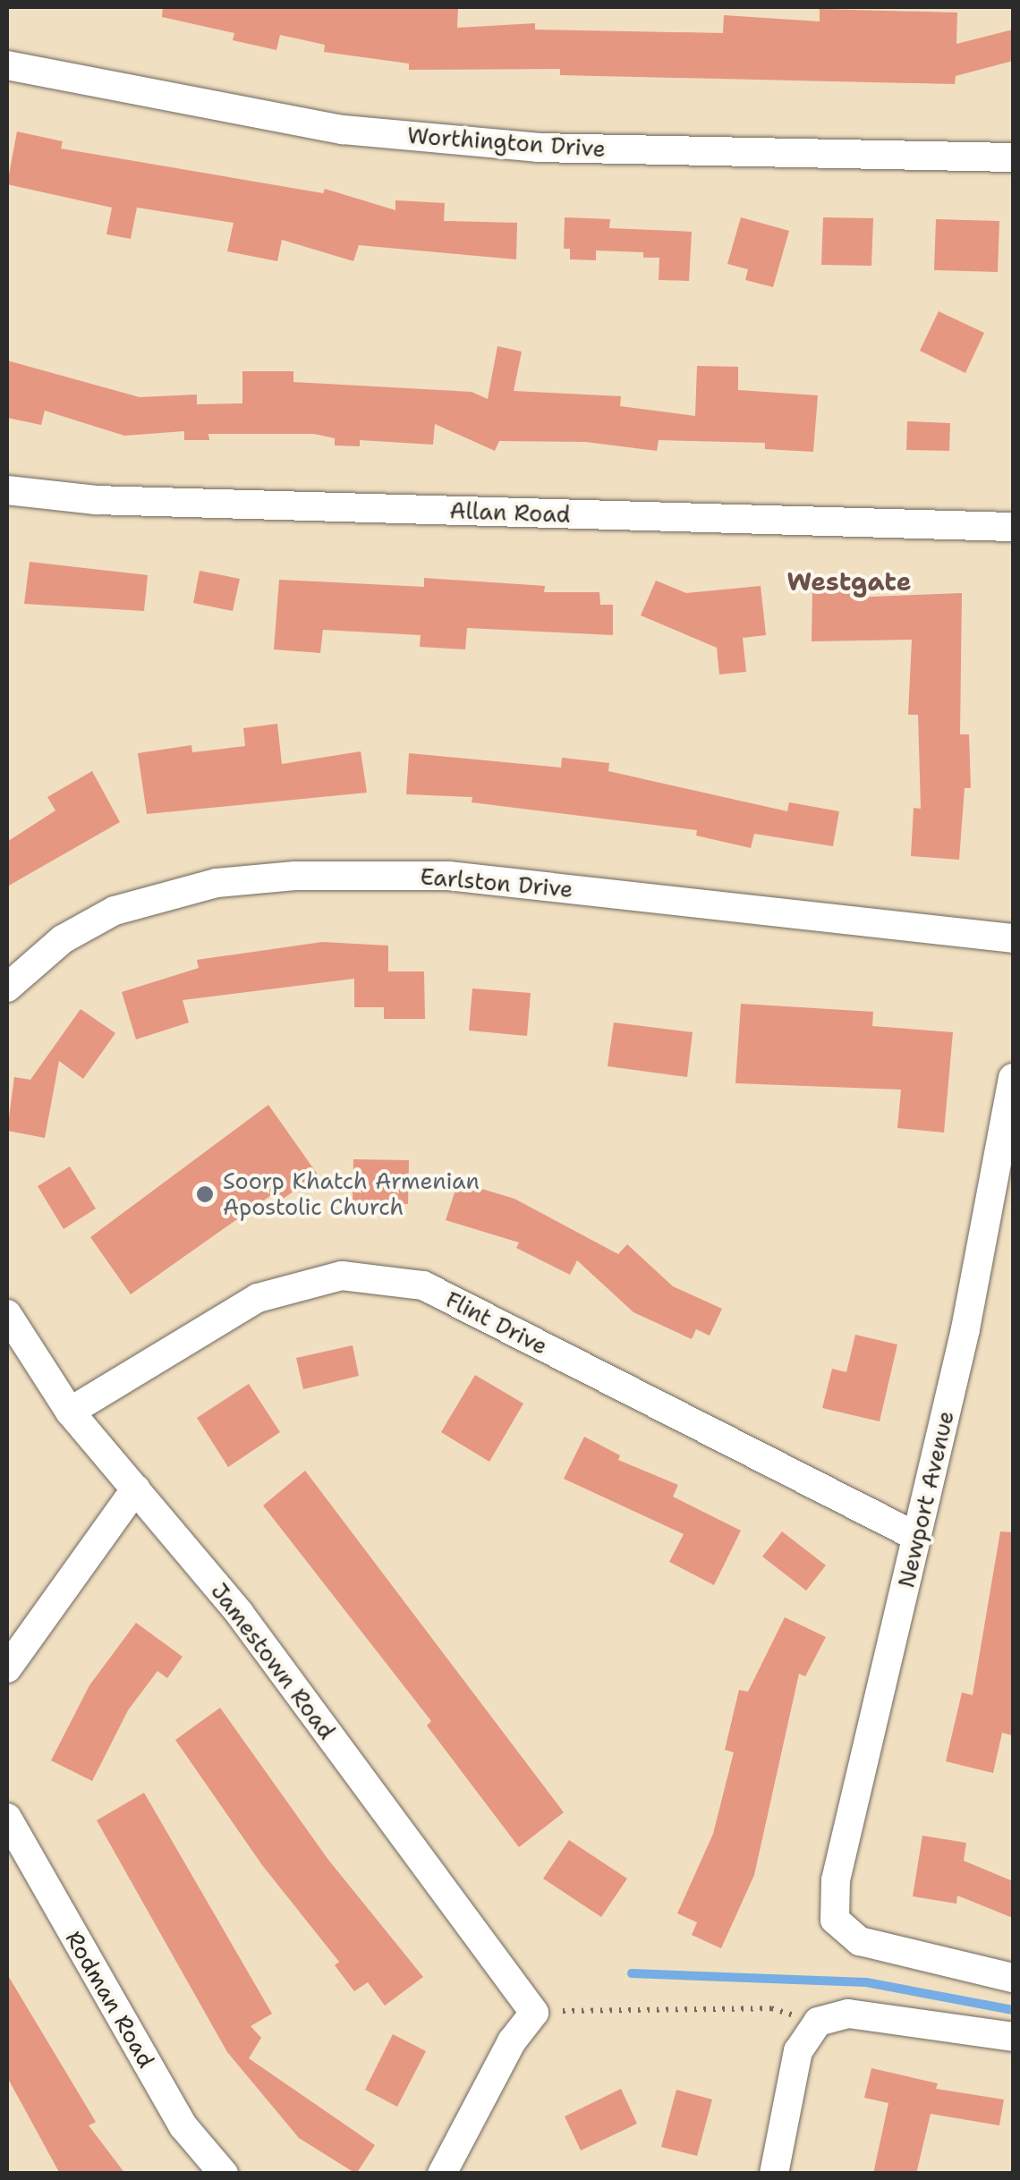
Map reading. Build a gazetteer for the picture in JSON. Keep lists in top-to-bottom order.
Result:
{
  "streets": {
    "street": [
      "Worthington Drive",
      "Allan Road",
      "Earlston Drive",
      "Flint Drive",
      "Newport Avenue",
      "Jamestown Road",
      "Rodman Road"
    ]
  },
  "crossings": [
    ["Flint Drive", "Newport Avenue"],
    ["Flint Drive", "Jamestown Road"]
  ],
  "districts": ["Westgate"],
  "places": ["Soorp Khatch Armenian Apostolic Church"]
}
